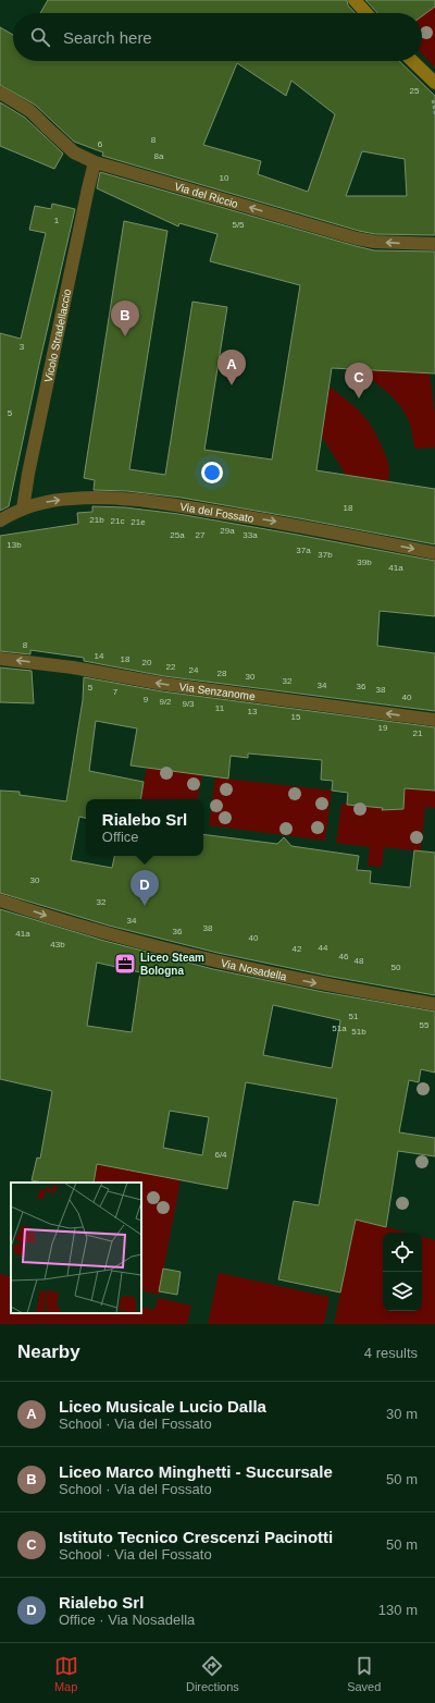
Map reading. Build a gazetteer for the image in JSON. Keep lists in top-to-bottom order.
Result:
{
  "streets": {
    "street": [
      "Via del Riccio",
      "Vicolo Stradellaccio",
      "Via del Fossato",
      "Via Senzanome",
      "Via Nosadella"
    ]
  },
  "crossings": [
    ["Via del Riccio", "Vicolo Stradellaccio"],
    ["Vicolo Stradellaccio", "Via del Fossato"]
  ],
  "one_way": [
    "Via del Riccio",
    "Via del Fossato",
    "Via Senzanome",
    "Via Nosadella"
  ],
  "places": {
    "office": ["Liceo Steam Bologna"]
  },
  "house_numbers": [
    "25",
    "8",
    "6",
    "8a",
    "10",
    "1",
    "5/5",
    "3",
    "5",
    "18",
    "21b",
    "21c",
    "21e",
    "29a",
    "25a",
    "27",
    "33a",
    "13b",
    "37a",
    "37b",
    "39b",
    "41a",
    "8",
    "14",
    "18",
    "20",
    "22",
    "24",
    "28",
    "30",
    "32",
    "34",
    "36",
    "5",
    "38",
    "7",
    "40",
    "9",
    "9/2",
    "9/3",
    "11",
    "13",
    "15",
    "19",
    "21",
    "30",
    "32",
    "34",
    "38",
    "36",
    "41a",
    "40",
    "43b",
    "44",
    "42",
    "46",
    "48",
    "50",
    "51",
    "55",
    "51a",
    "51b",
    "6/4"
  ],
  "page": {
    "search": "Search here",
    "pins": [
      "B",
      "A",
      "C",
      "D"
    ],
    "popup": ["Rialebo Srl", "Office"],
    "heading": ["Nearby", "4 results"],
    "list": [
      {
        "mark": "A",
        "name": "Liceo Musicale Lucio Dalla",
        "note": "School · Via del Fossato",
        "value": "30 m"
      },
      {
        "mark": "B",
        "name": "Liceo Marco Minghetti - Succursale",
        "note": "School · Via del Fossato",
        "value": "50 m"
      },
      {
        "mark": "C",
        "name": "Istituto Tecnico Crescenzi Pacinotti",
        "note": "School · Via del Fossato",
        "value": "50 m"
      },
      {
        "mark": "D",
        "name": "Rialebo Srl",
        "note": "Office · Via Nosadella",
        "value": "130 m"
      }
    ],
    "nav": ["Map", "Directions", "Saved"]
  }
}
